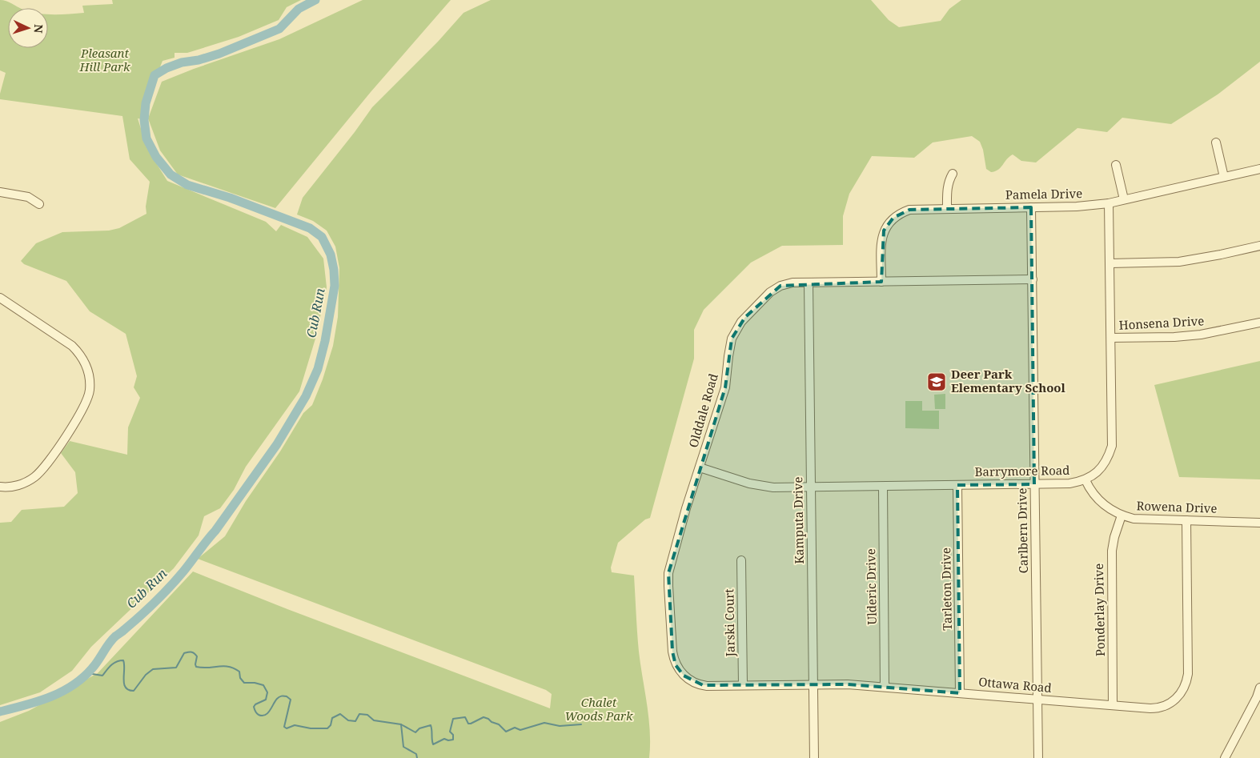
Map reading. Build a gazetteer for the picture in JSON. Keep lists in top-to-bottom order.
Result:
{
  "streets": {
    "street": [
      "Pamela Drive",
      "Honsena Drive",
      "Olddale Road",
      "Barrymore Road",
      "Rowena Drive",
      "Kamputa Drive",
      "Carlbern Drive",
      "Ulderic Drive",
      "Tarleton Drive",
      "Ponderlay Drive",
      "Jarski Court",
      "Ottawa Road"
    ]
  },
  "crossings": [
    ["Pamela Drive", "Olddale Road"],
    ["Pamela Drive", "Barrymore Road"],
    ["Pamela Drive", "Carlbern Drive"],
    ["Honsena Drive", "Barrymore Road"],
    ["Olddale Road", "Barrymore Road"],
    ["Olddale Road", "Kamputa Drive"],
    ["Olddale Road", "Carlbern Drive"],
    ["Olddale Road", "Ottawa Road"],
    ["Barrymore Road", "Rowena Drive"],
    ["Barrymore Road", "Kamputa Drive"],
    ["Barrymore Road", "Carlbern Drive"],
    ["Barrymore Road", "Ulderic Drive"],
    ["Barrymore Road", "Tarleton Drive"],
    ["Rowena Drive", "Ponderlay Drive"],
    ["Rowena Drive", "Ottawa Road"],
    ["Kamputa Drive", "Ottawa Road"],
    ["Carlbern Drive", "Ottawa Road"],
    ["Ulderic Drive", "Ottawa Road"],
    ["Tarleton Drive", "Ottawa Road"],
    ["Ponderlay Drive", "Ottawa Road"],
    ["Jarski Court", "Ottawa Road"]
  ],
  "water": ["Cub Run"],
  "parks": ["Pleasant Hill Park", "Chalet Woods Park"],
  "places": {
    "school or university": ["Deer Park Elementary School"]
  },
  "north": "right"
}
